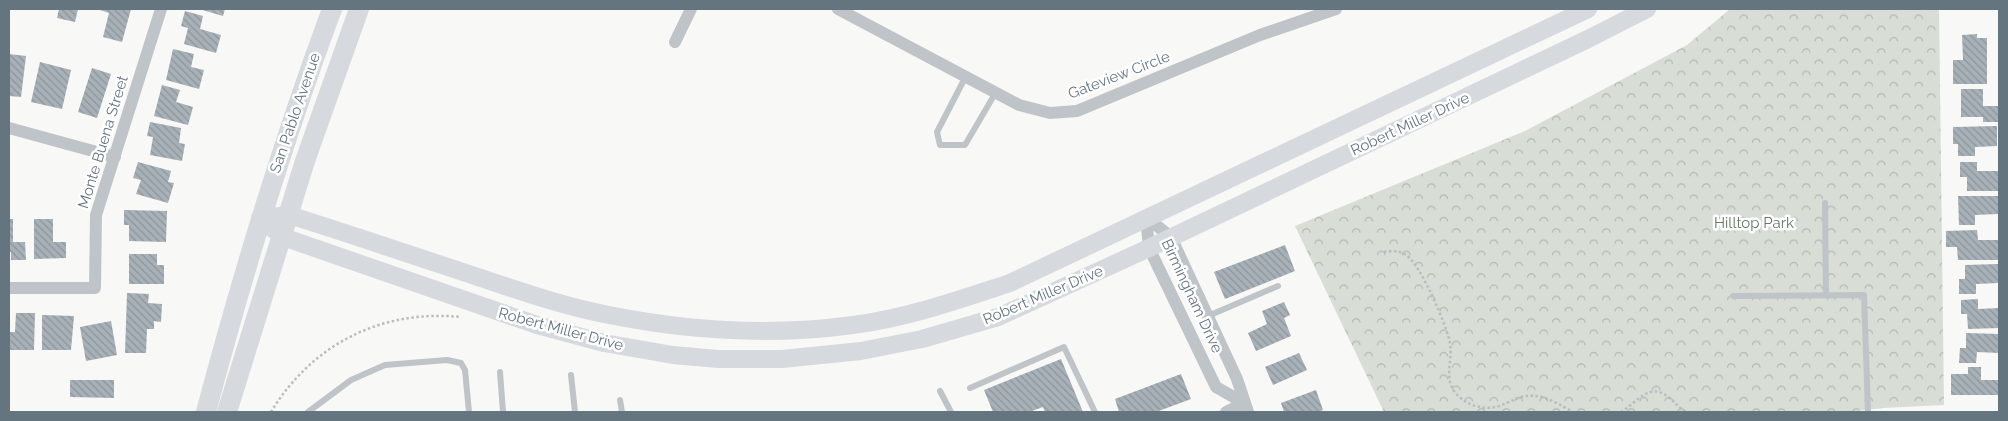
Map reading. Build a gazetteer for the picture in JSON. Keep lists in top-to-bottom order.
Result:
{
  "streets": {
    "main road": ["San Pablo Avenue", "Robert Miller Drive"],
    "street": ["Gateview Circle", "Monte Buena Street", "Birmingham Drive"]
  },
  "crossings": [
    ["San Pablo Avenue", "Robert Miller Drive"],
    ["Robert Miller Drive", "Birmingham Drive"]
  ],
  "parks": ["Hilltop Park"]
}
